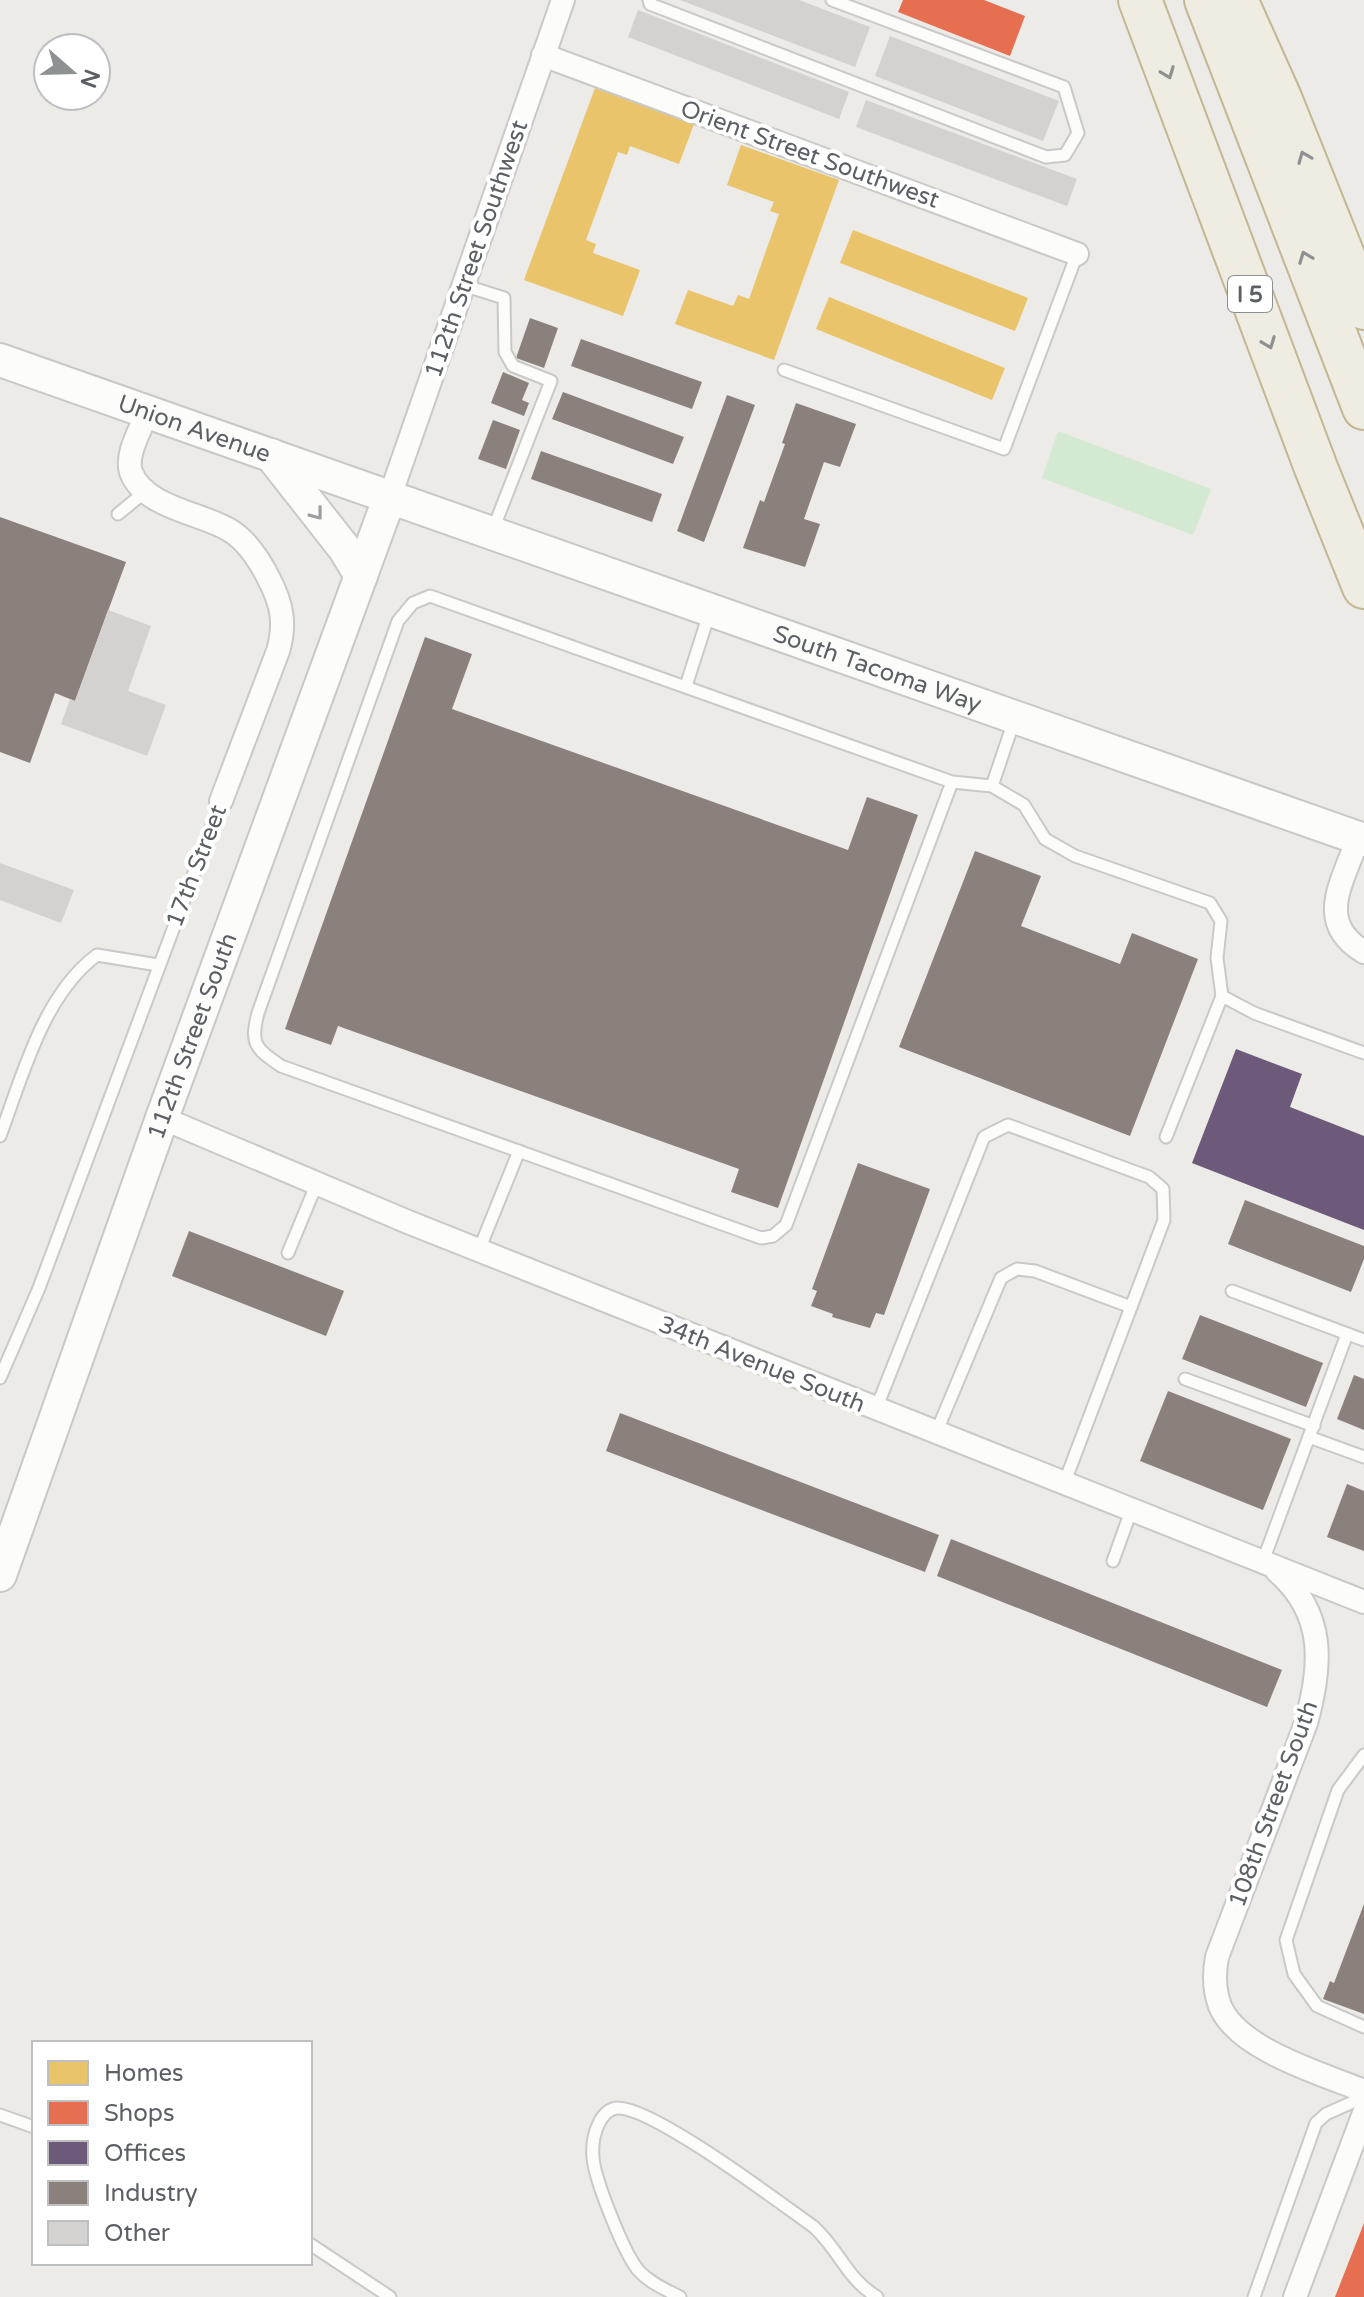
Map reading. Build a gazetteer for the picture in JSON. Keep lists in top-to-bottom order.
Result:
{
  "streets": {
    "highway": ["I 5"],
    "street": [
      "Orient Street Southwest",
      "112th Street Southwest",
      "Union Avenue",
      "South Tacoma Way",
      "17th Street",
      "112th Street South",
      "34th Avenue South",
      "108th Street South"
    ]
  },
  "crossings": [
    ["Orient Street Southwest", "112th Street Southwest"],
    ["112th Street Southwest", "Union Avenue"],
    ["112th Street Southwest", "South Tacoma Way"],
    ["112th Street Southwest", "112th Street South"],
    ["Union Avenue", "South Tacoma Way"],
    ["Union Avenue", "112th Street South"],
    ["South Tacoma Way", "112th Street South"],
    ["112th Street South", "34th Avenue South"],
    ["34th Avenue South", "108th Street South"]
  ],
  "legend": [
    "Homes",
    "Shops",
    "Offices",
    "Industry",
    "Other"
  ],
  "north": "right"
}
